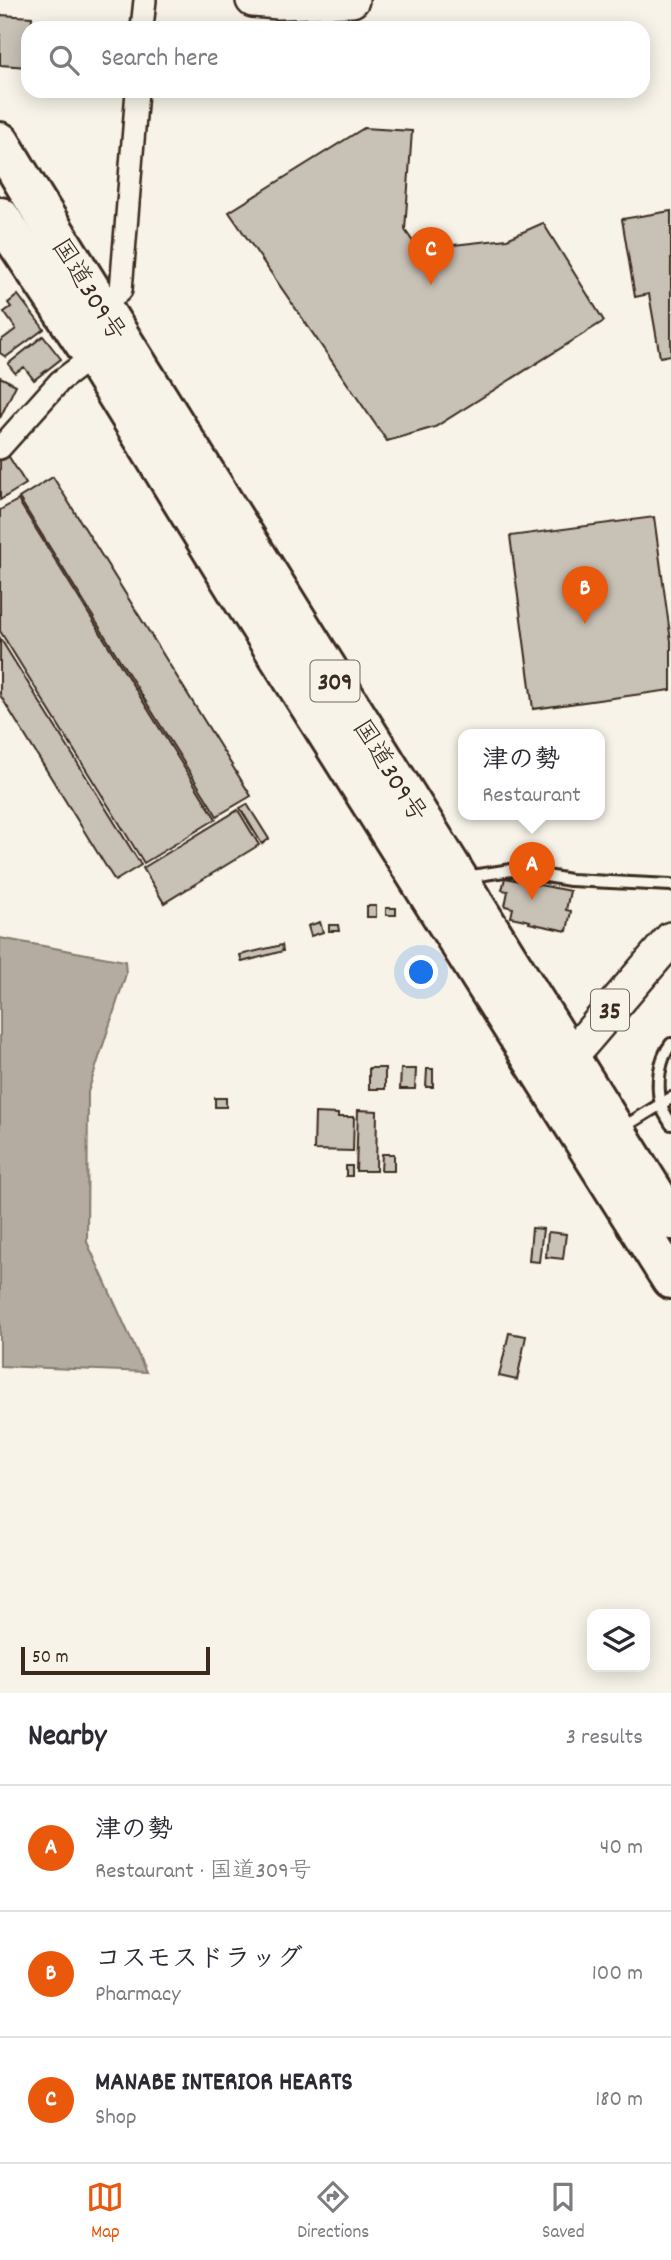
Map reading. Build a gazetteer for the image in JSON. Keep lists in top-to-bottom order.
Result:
{
  "streets": {
    "highway": ["国道309号", "309"],
    "main road": ["35"]
  },
  "crossings": [
    ["国道309号", "35"]
  ],
  "scale_bar": "50 m",
  "page": {
    "search": "Search here",
    "pins": ["C", "B", "A"],
    "popup": ["津の勢", "Restaurant"],
    "scale": "50 m",
    "heading": ["Nearby", "3 results"],
    "list": [
      {
        "mark": "A",
        "name": "津の勢",
        "note": "Restaurant · 国道309号",
        "value": "40 m"
      },
      {
        "mark": "B",
        "name": "コスモスドラッグ",
        "note": "Pharmacy",
        "value": "100 m"
      },
      {
        "mark": "C",
        "name": "MANABE INTERIOR HEARTS",
        "note": "Shop",
        "value": "180 m"
      }
    ],
    "nav": ["Map", "Directions", "Saved"]
  }
}
